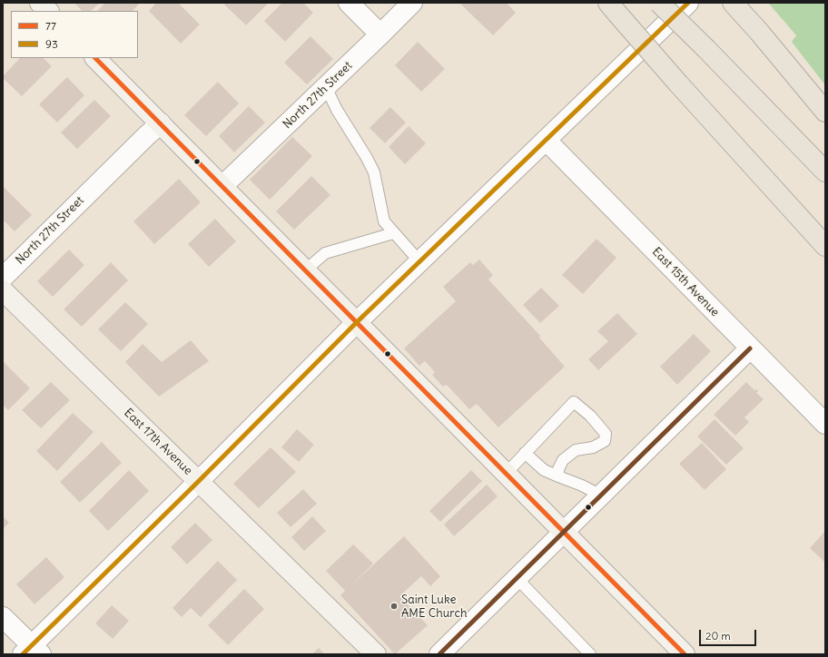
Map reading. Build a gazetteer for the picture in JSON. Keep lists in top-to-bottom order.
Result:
{
  "streets": {
    "main road": ["East 17th Avenue"],
    "street": ["North 27th Street", "East 15th Avenue"]
  },
  "places": ["Saint Luke AME Church"],
  "lines": ["transit line 93", "transit line 77"],
  "legend": ["77", "93"],
  "scale_bar": "20 m"
}
